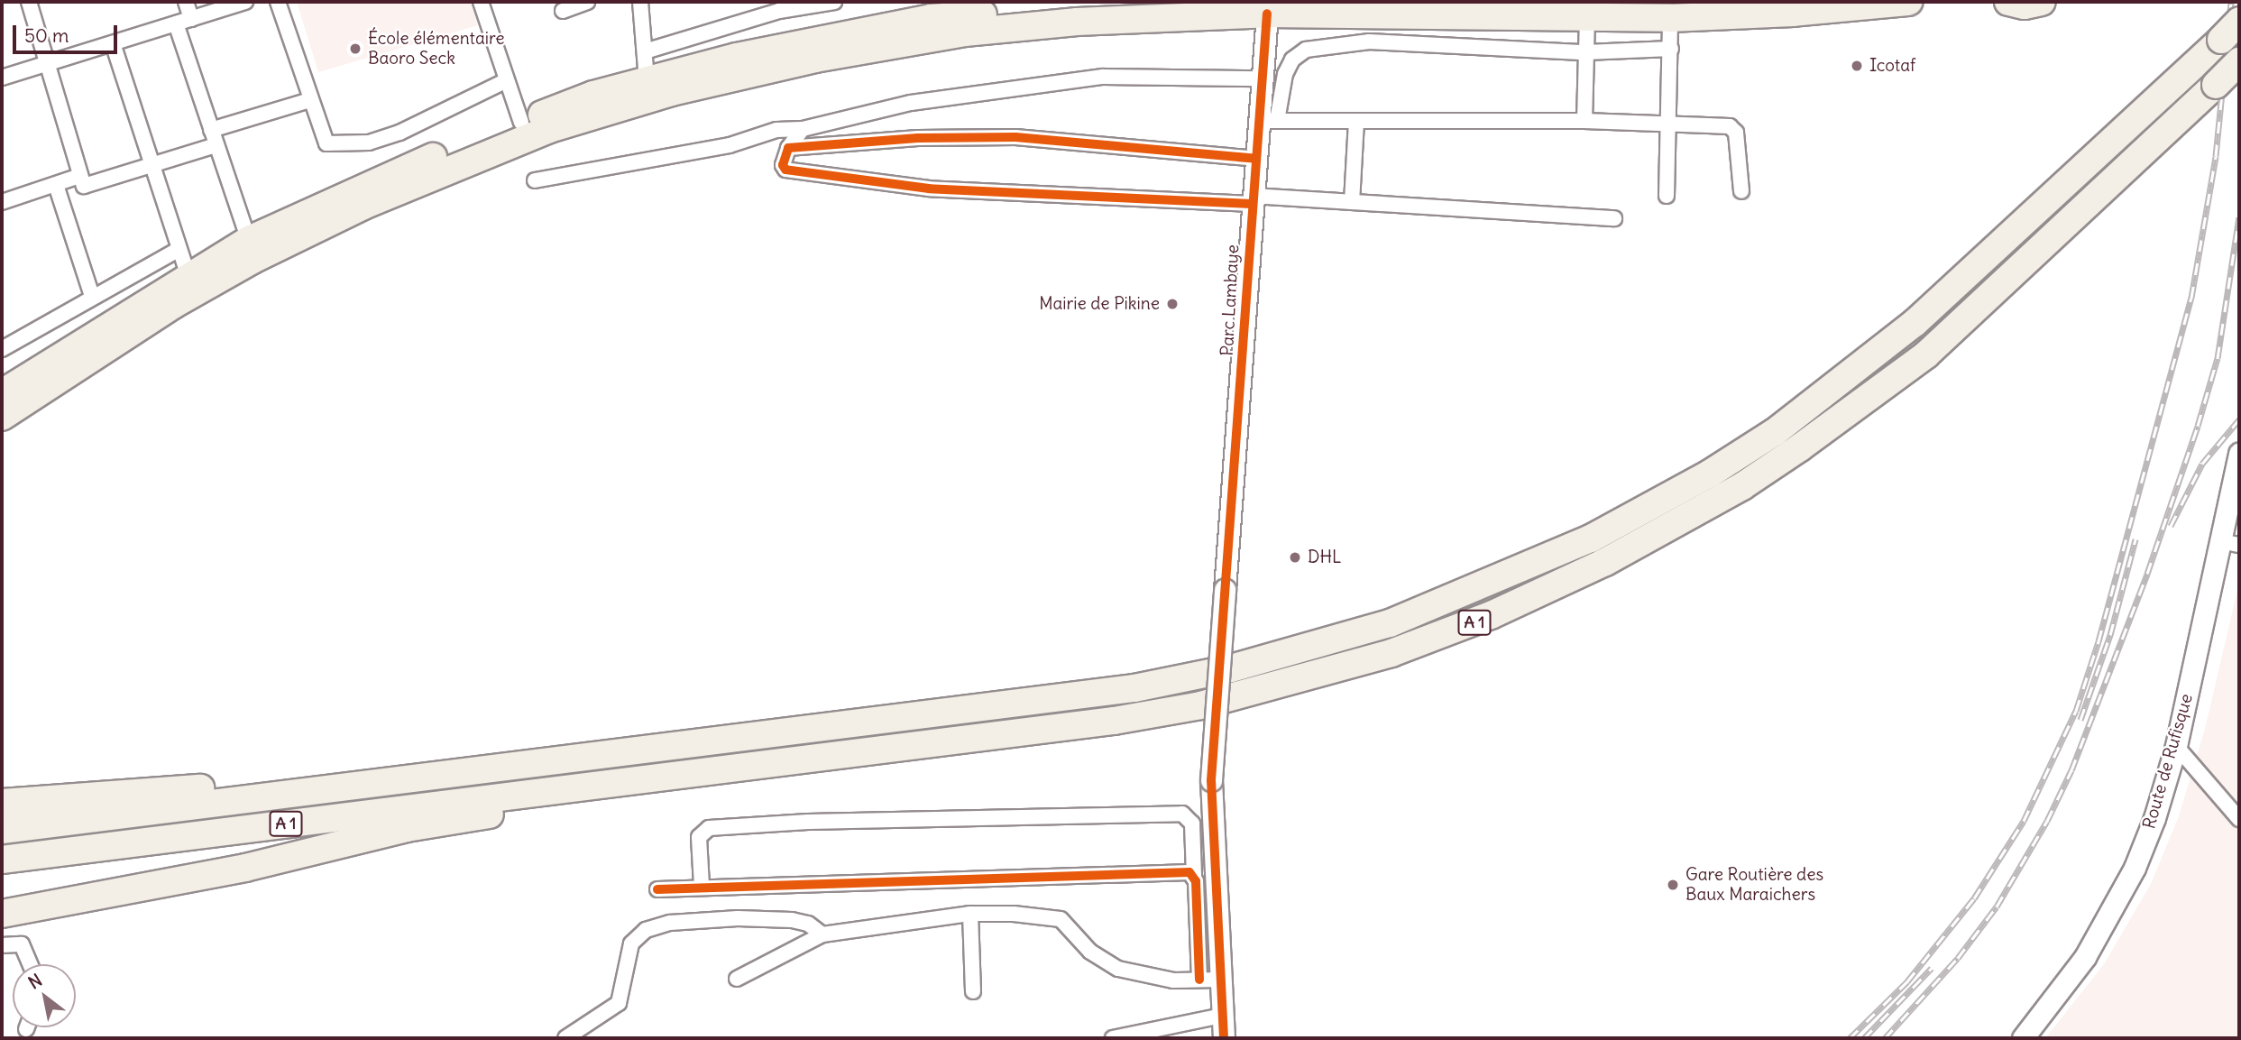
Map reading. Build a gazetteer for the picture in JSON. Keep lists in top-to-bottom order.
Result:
{
  "streets": {
    "highway": ["A 1"],
    "street": ["Parc Lambaye", "Route de Rufisque"]
  },
  "places": [
    "École élémentaire Baoro Seck",
    "Icotaf",
    "Mairie de Pikine",
    "DHL",
    "Gare Routière des Baux Maraichers"
  ],
  "scale_bar": "50 m",
  "north": "top left"
}
